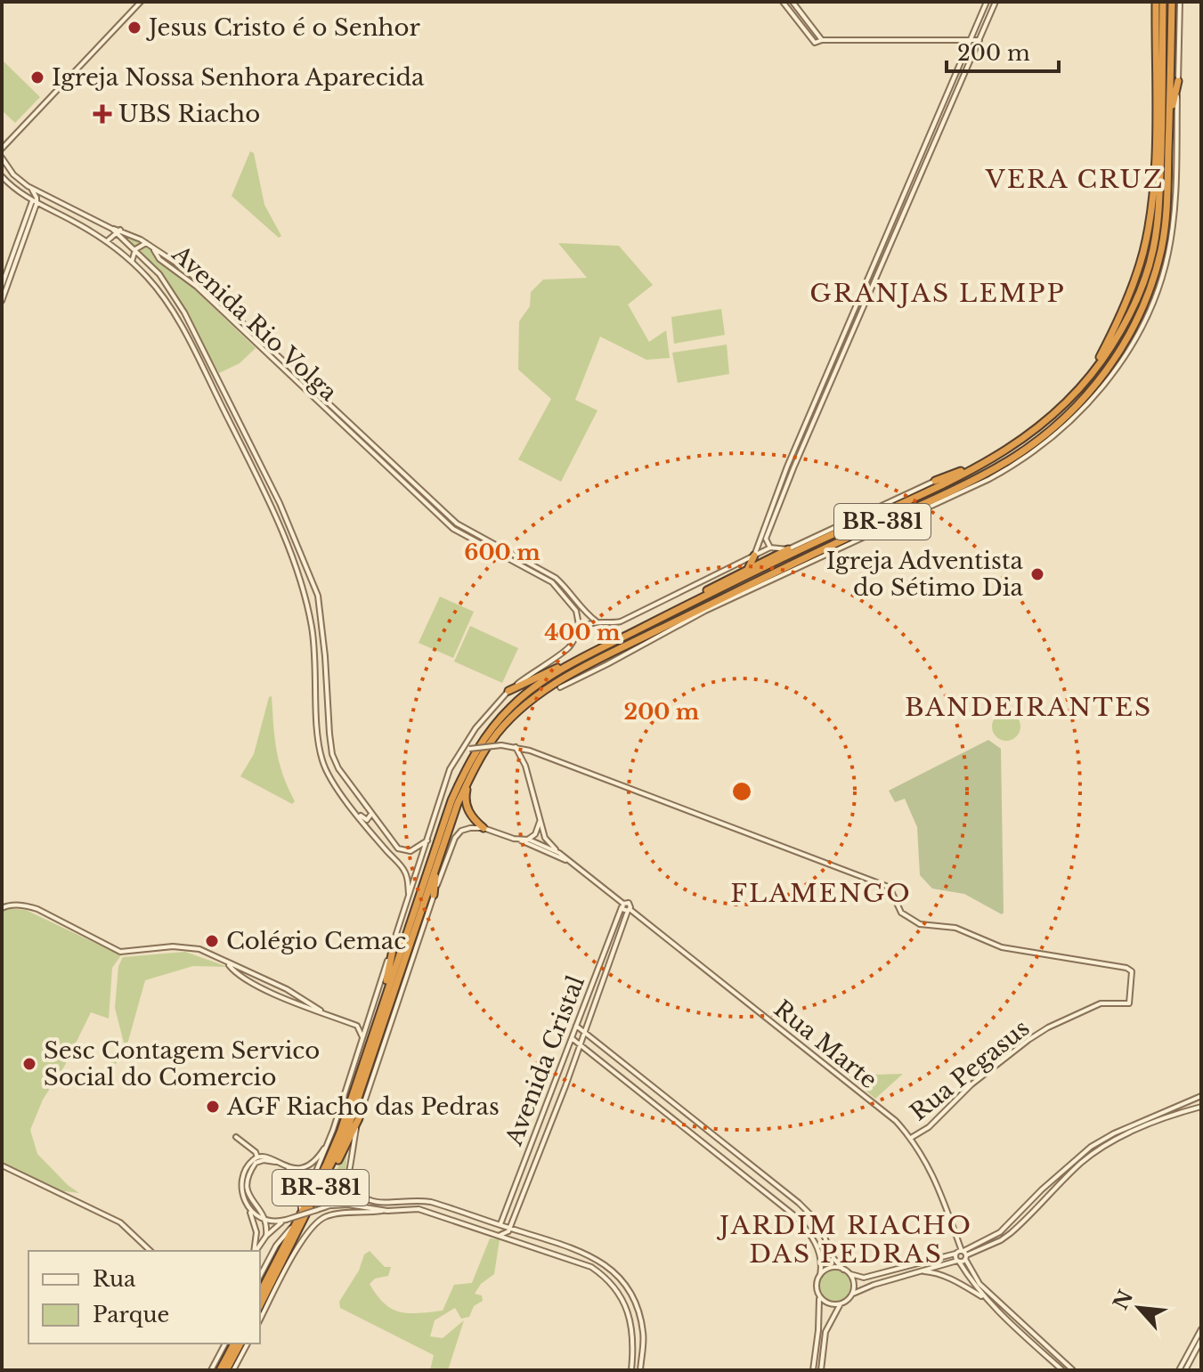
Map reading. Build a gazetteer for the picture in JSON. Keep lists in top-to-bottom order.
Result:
{
  "streets": {
    "highway": ["BR-381"],
    "street": [
      "Avenida Rio Volga",
      "Rua Marte",
      "Avenida Cristal",
      "Rua Pegasus"
    ]
  },
  "crossings": [
    ["Avenida Rio Volga", "BR-381"],
    ["Rua Marte", "Avenida Cristal"],
    ["Rua Marte", "Rua Pegasus"]
  ],
  "districts": [
    "VERA CRUZ",
    "GRANJAS LEMPP",
    "BANDEIRANTES",
    "FLAMENGO",
    "JARDIM RIACHO DAS PEDRAS"
  ],
  "places": {
    "other": [
      "Jesus Cristo é o Senhor",
      "Igreja Nossa Senhora Aparecida",
      "Igreja Adventista do Sétimo Dia",
      "Colégio Cemac",
      "Sesc Contagem Servico Social do Comercio",
      "AGF Riacho das Pedras"
    ],
    "health": ["UBS Riacho"]
  },
  "legend": ["Rua", "Parque"],
  "scale_bar": "200 m",
  "north": "top left",
  "rings": ["600 m", "400 m", "200 m"]
}
